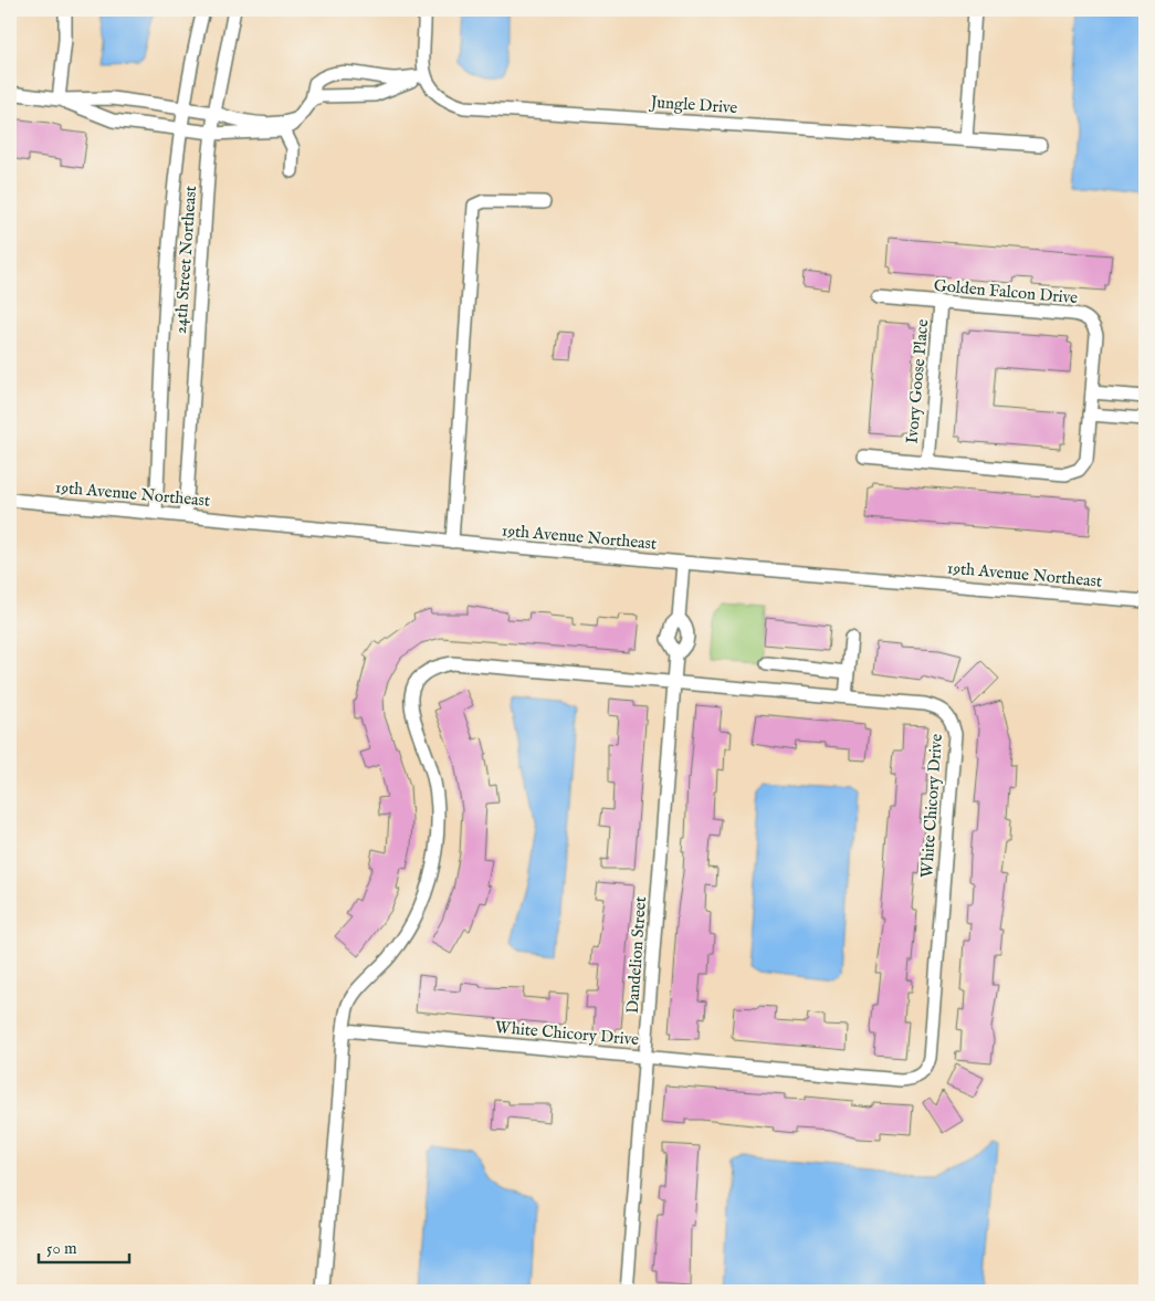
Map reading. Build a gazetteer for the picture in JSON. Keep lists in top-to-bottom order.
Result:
{
  "streets": {
    "street": [
      "Jungle Drive",
      "24th Street Northeast",
      "Golden Falcon Drive",
      "Ivory Goose Place",
      "19th Avenue Northeast",
      "White Chicory Drive",
      "Dandelion Street"
    ]
  },
  "crossings": [
    ["24th Street Northeast", "19th Avenue Northeast"],
    ["Golden Falcon Drive", "Ivory Goose Place"],
    ["19th Avenue Northeast", "Dandelion Street"],
    ["White Chicory Drive", "Dandelion Street"]
  ],
  "scale_bar": "50 m"
}
